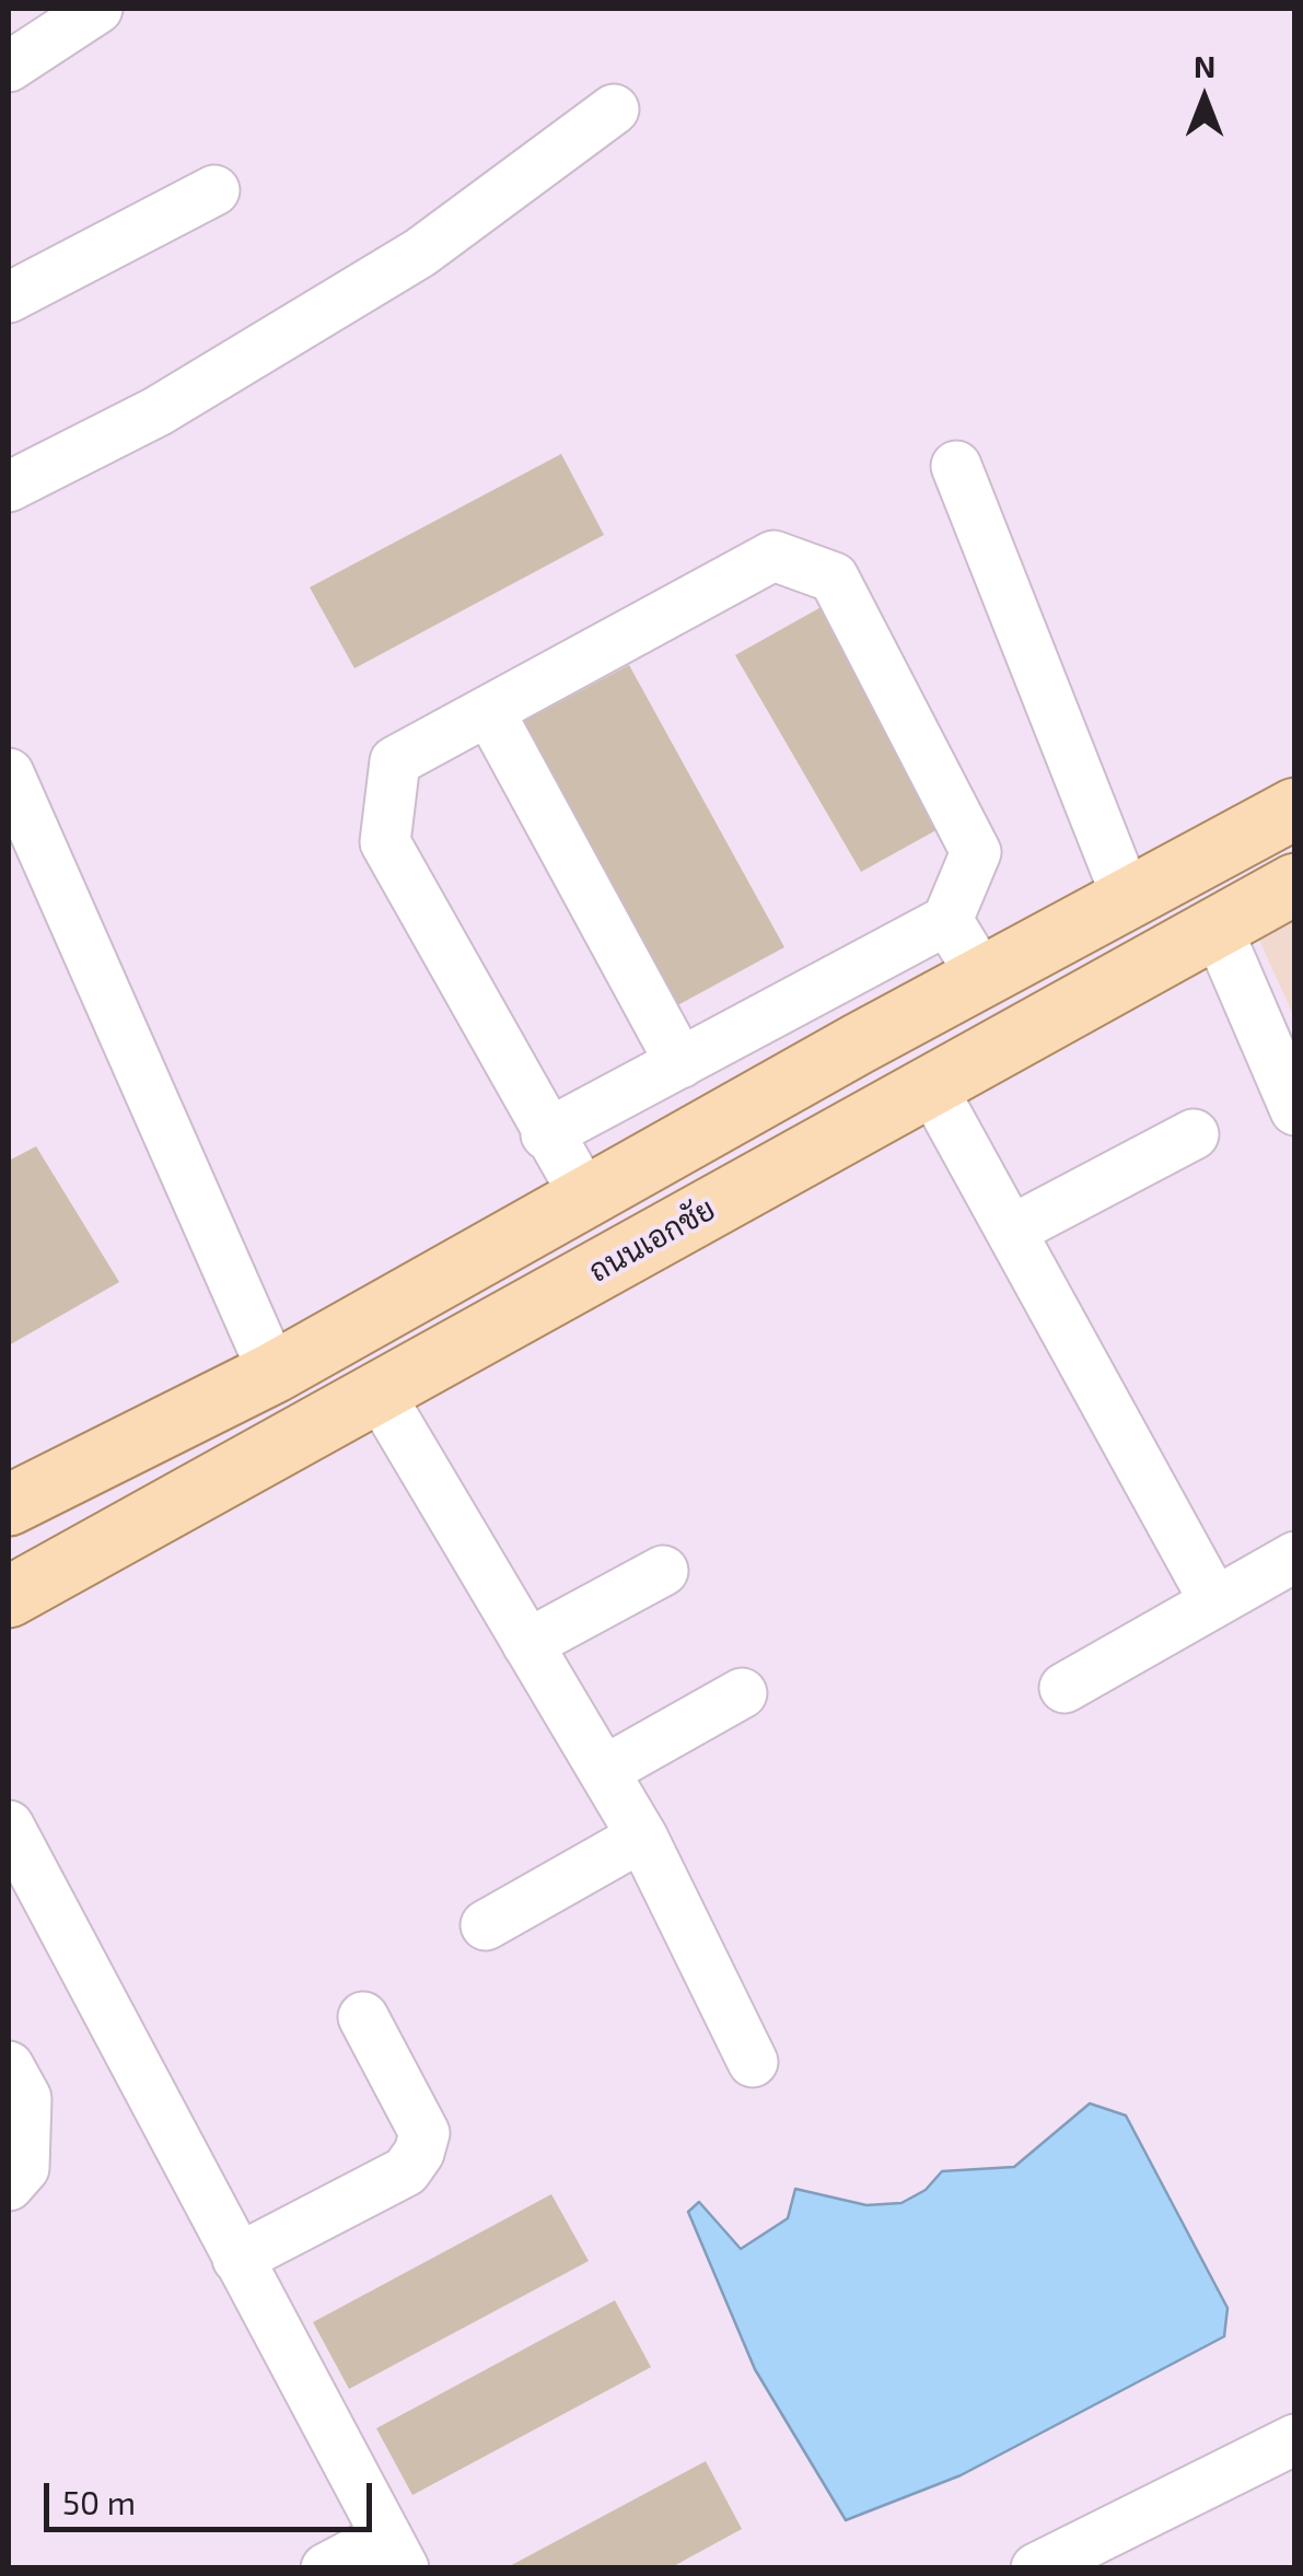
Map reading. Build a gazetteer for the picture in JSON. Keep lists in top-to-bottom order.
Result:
{
  "streets": {
    "main road": ["ถนนเอกชัย"]
  },
  "scale_bar": "50 m",
  "north": "top"
}
